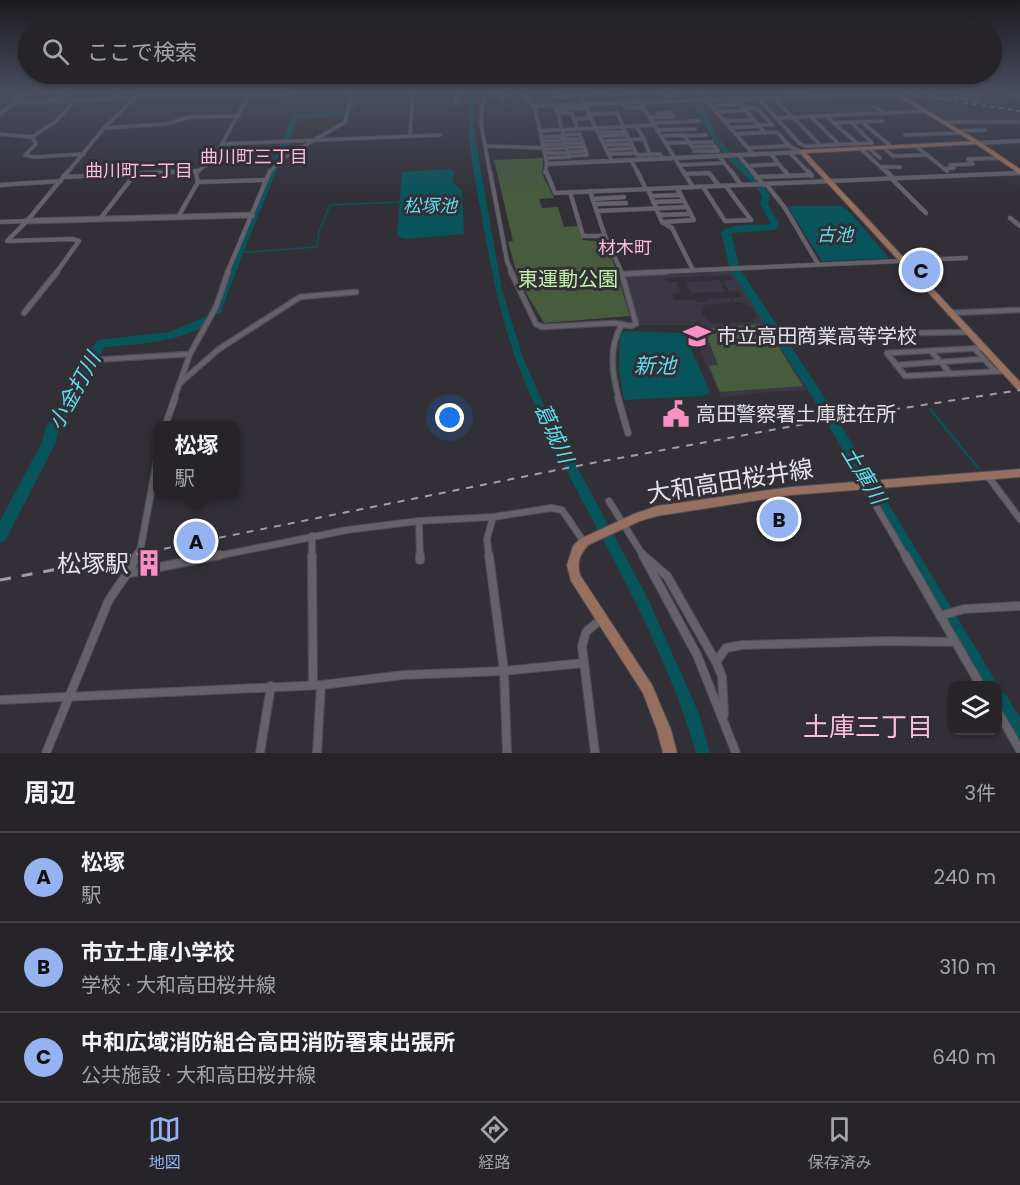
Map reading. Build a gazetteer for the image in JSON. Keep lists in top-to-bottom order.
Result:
{
  "streets": {
    "main road": ["大和高田桜井線"]
  },
  "districts": [
    "曲川町三丁目",
    "曲川町二丁目",
    "材木町",
    "土庫三丁目"
  ],
  "water": [
    "松塚池",
    "古池",
    "新池",
    "小金打川",
    "葛城川",
    "土庫川"
  ],
  "parks": ["東運動公園"],
  "places": {
    "school or university": ["市立高田商業高等学校"],
    "public building": ["高田警察署土庫駐在所"],
    "building": ["松塚駅"]
  },
  "page": {
    "search": "ここで検索",
    "pins": ["C", "B", "A"],
    "popup": ["松塚", "駅"],
    "heading": ["周辺", "3件"],
    "list": [
      {
        "mark": "A",
        "name": "松塚",
        "note": "駅",
        "value": "240 m"
      },
      {
        "mark": "B",
        "name": "市立土庫小学校",
        "note": "学校 · 大和高田桜井線",
        "value": "310 m"
      },
      {
        "mark": "C",
        "name": "中和広域消防組合高田消防署東出張所",
        "note": "公共施設 · 大和高田桜井線",
        "value": "640 m"
      }
    ],
    "nav": ["地図", "経路", "保存済み"]
  }
}
